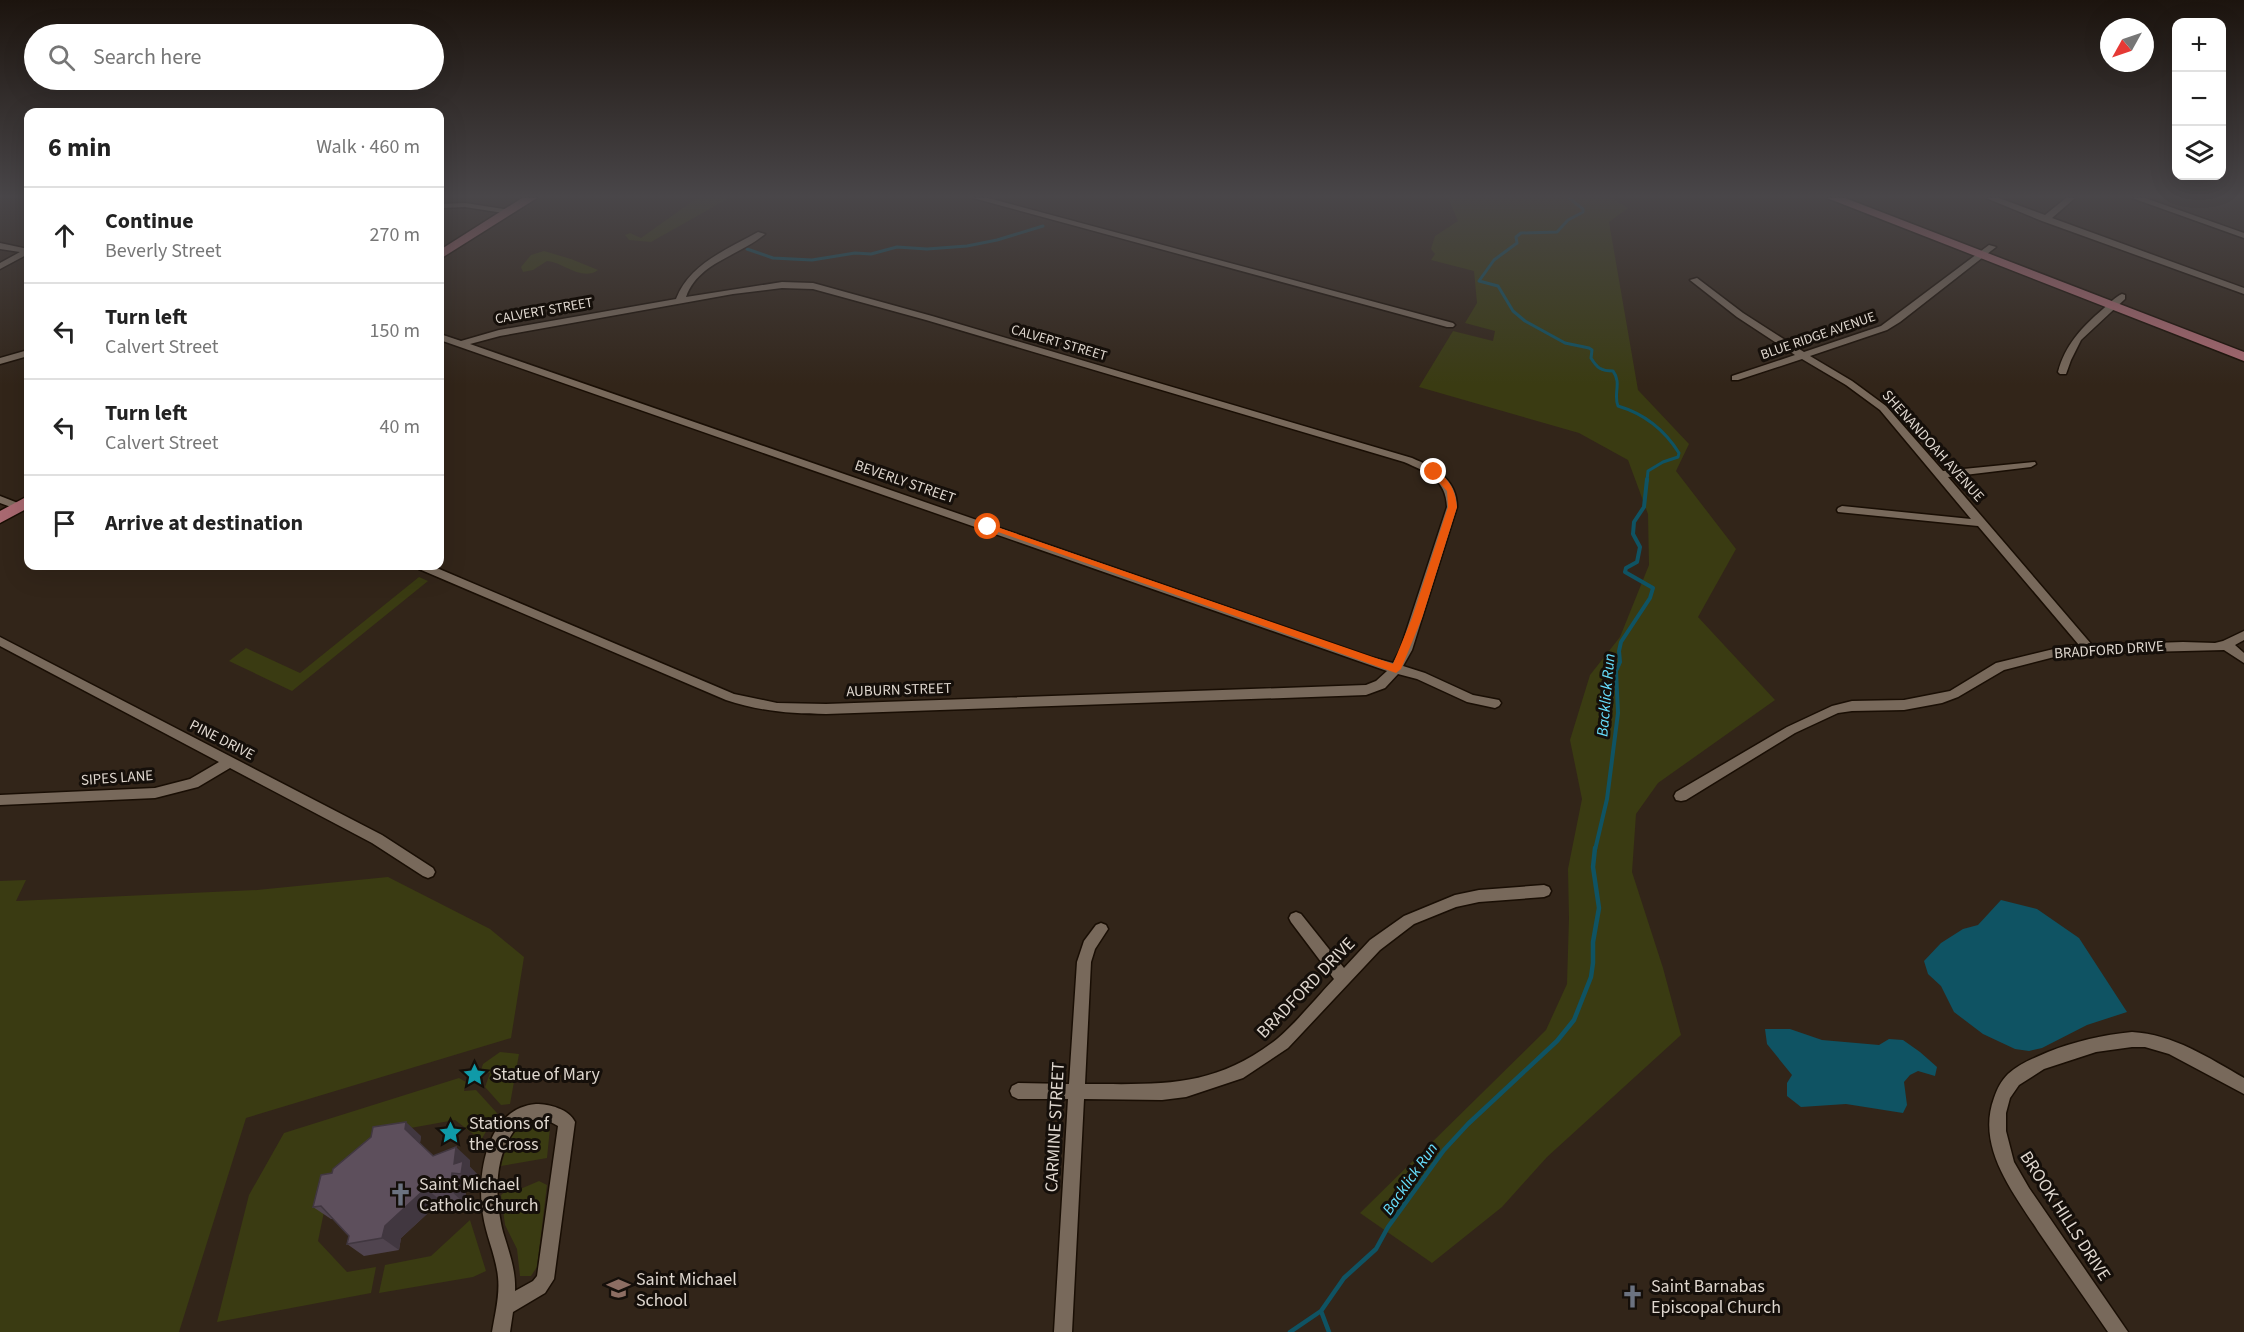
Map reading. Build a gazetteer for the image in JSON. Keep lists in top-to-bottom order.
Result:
{
  "streets": {
    "street": [
      "CALVERT STREET",
      "BLUE RIDGE AVENUE",
      "SHENANDOAH AVENUE",
      "BEVERLY STREET",
      "BRADFORD DRIVE",
      "AUBURN STREET",
      "PINE DRIVE",
      "SIPES LANE",
      "CARMINE STREET",
      "BROOK HILLS DRIVE"
    ]
  },
  "crossings": [
    ["CALVERT STREET", "BEVERLY STREET"],
    ["CALVERT STREET", "AUBURN STREET"],
    ["BLUE RIDGE AVENUE", "SHENANDOAH AVENUE"],
    ["SHENANDOAH AVENUE", "BRADFORD DRIVE"],
    ["BEVERLY STREET", "AUBURN STREET"],
    ["BRADFORD DRIVE", "CARMINE STREET"],
    ["PINE DRIVE", "SIPES LANE"]
  ],
  "water": ["Backlick Run"],
  "places": {
    "place": ["Statue of Mary", "Stations of the Cross"],
    "church": ["Saint Michael Catholic Church", "Saint Barnabas Episcopal Church"],
    "school or university": ["Saint Michael School"]
  },
  "north": "bottom left",
  "page": {
    "map_buttons": ["+", "−"],
    "search": "Search here",
    "heading": ["6 min", "Walk · 460 m"],
    "list": [
      ["Continue", "Beverly Street", "270 m"],
      ["Turn left", "Calvert Street", "150 m"],
      ["Turn left", "Calvert Street", "40 m"],
      "Arrive at destination"
    ]
  }
}
